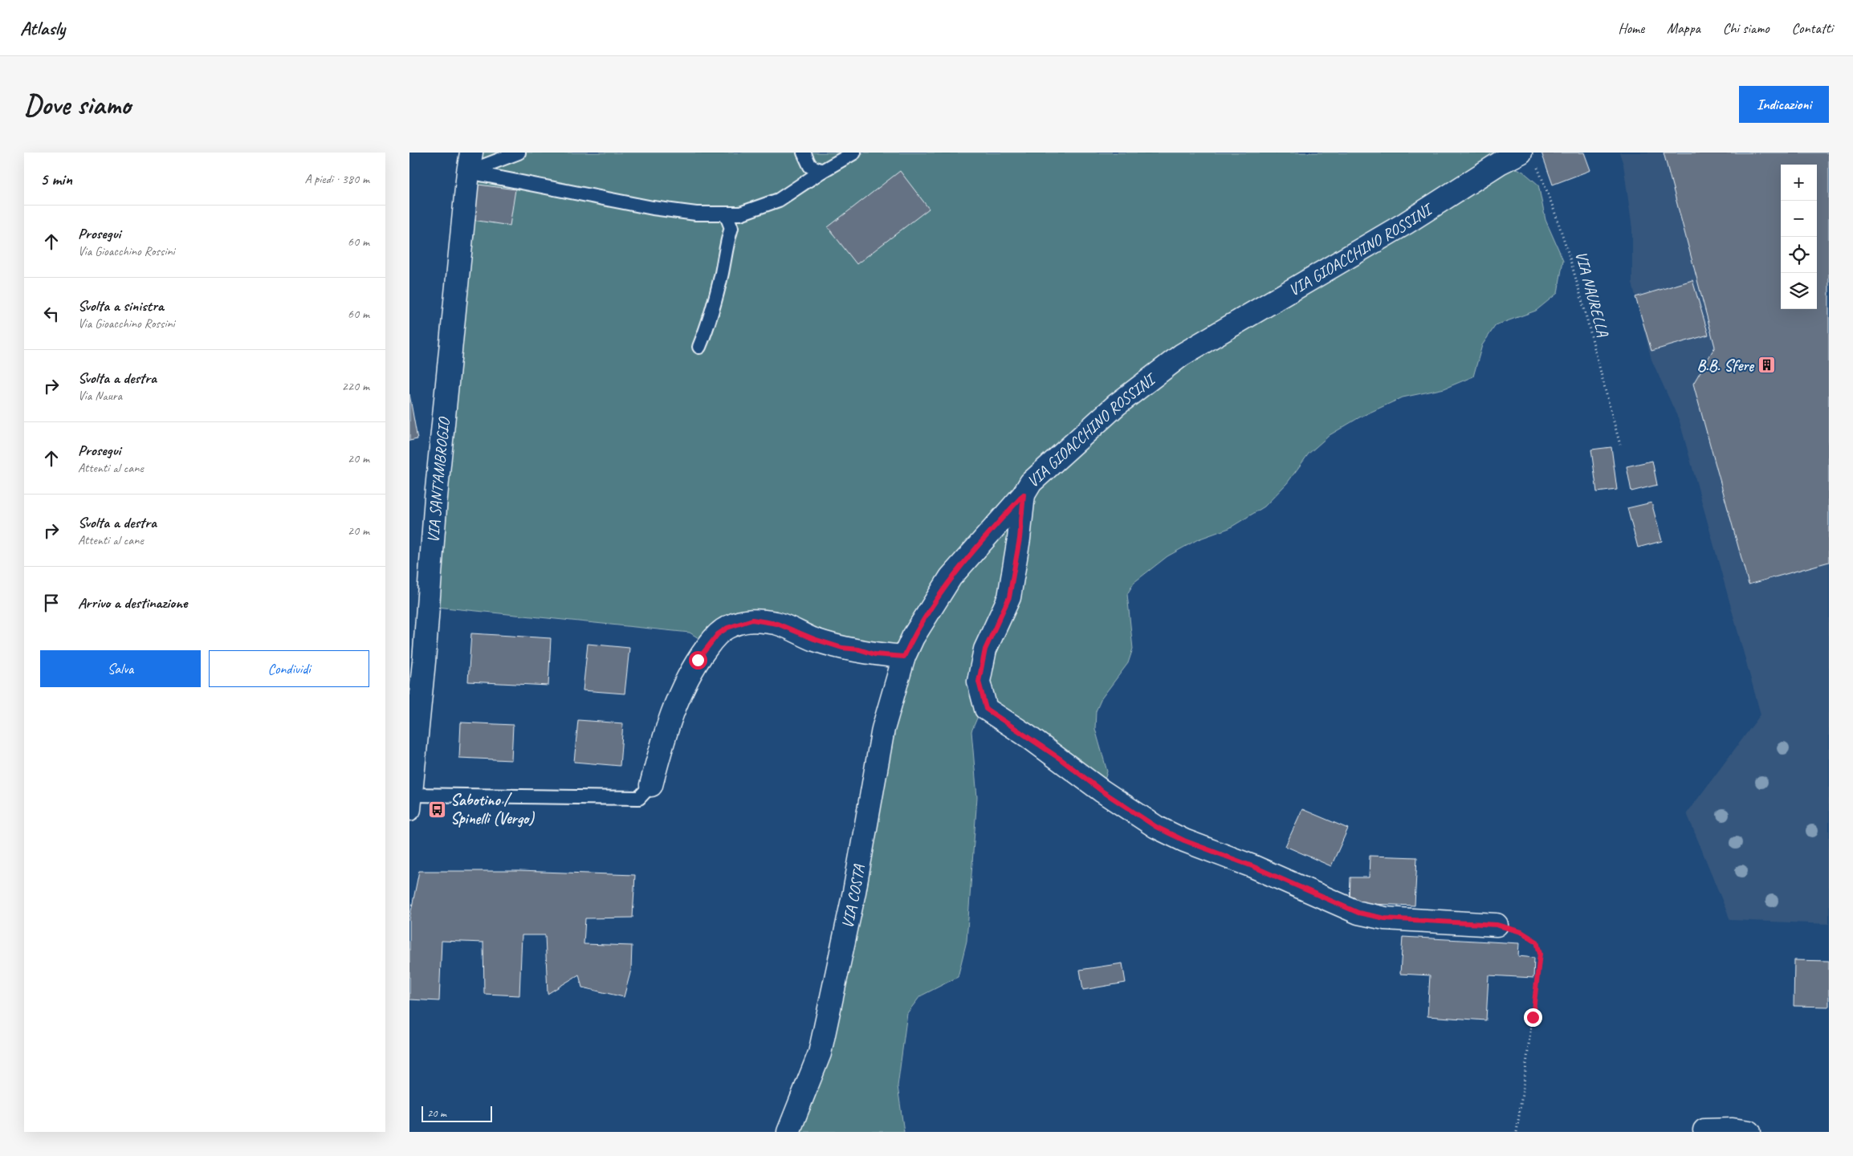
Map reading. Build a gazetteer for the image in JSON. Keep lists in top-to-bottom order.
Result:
{
  "streets": {
    "street": ["VIA GIOACCHINO ROSSINI", "VIA SANT'AMBROGIO", "VIA COSTA"],
    "path": ["VIA NAURELLA"]
  },
  "crossings": [
    ["VIA GIOACCHINO ROSSINI", "VIA COSTA"]
  ],
  "places": {
    "building": ["B.B. Sfere"],
    "bus stop": ["Sabotino / Spinelli (Vergo)"]
  },
  "scale_bar": "20 m",
  "page": {
    "header": "Atlasly",
    "nav": [
      "Home",
      "Mappa",
      "Chi siamo",
      "Contatti"
    ],
    "buttons": [
      "Indicazioni",
      ["Salva", "Condividi"]
    ],
    "title": "Dove siamo",
    "heading": ["5 min", "A piedi · 380 m"],
    "map_buttons": ["+", "−"],
    "list": [
      ["Prosegui", "Via Gioacchino Rossini", "60 m"],
      ["Svolta a sinistra", "Via Gioacchino Rossini", "60 m"],
      ["Svolta a destra", "Via Naura", "220 m"],
      ["Prosegui", "Attenti al cane", "20 m"],
      ["Svolta a destra", "Attenti al cane", "20 m"],
      "Arrivo a destinazione"
    ],
    "scale": "20 m"
  }
}
